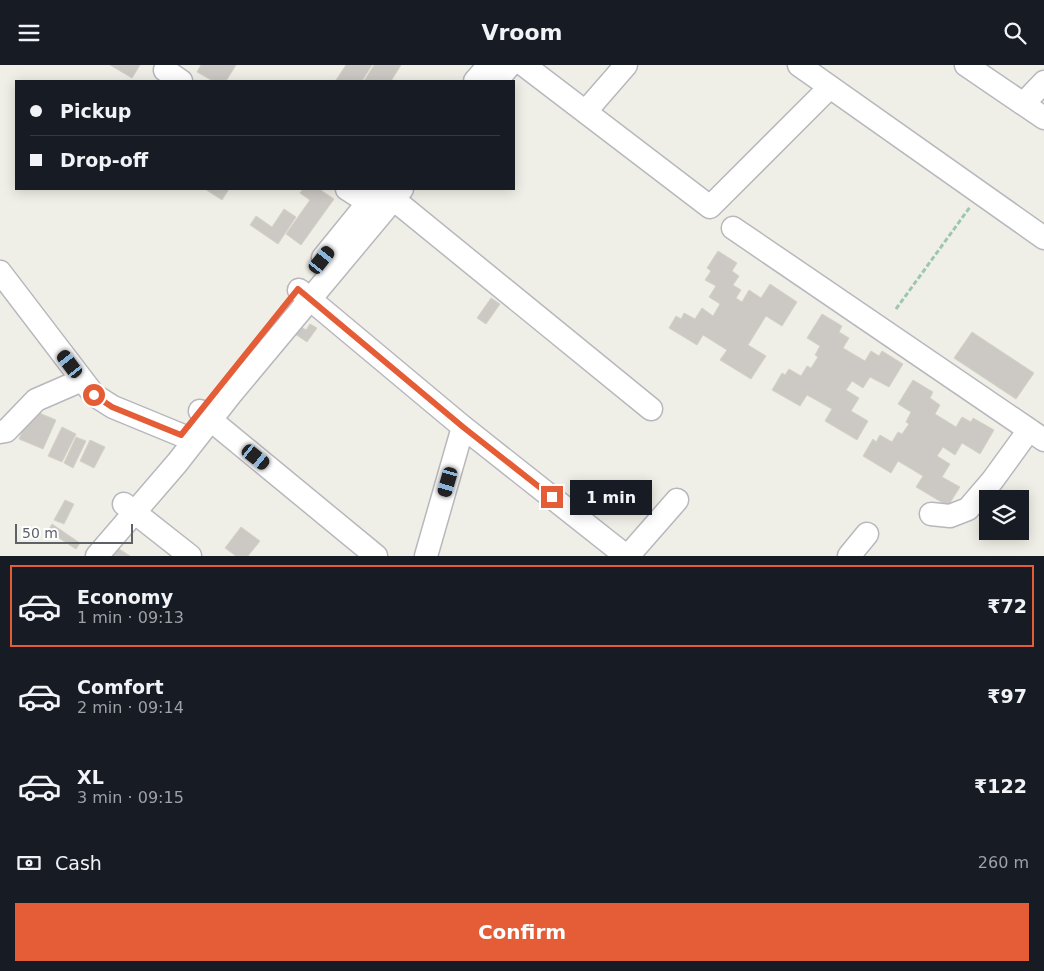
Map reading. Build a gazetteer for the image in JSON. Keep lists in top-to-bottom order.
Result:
{
  "scale_bar": "50 m",
  "page": {
    "header": "Vroom",
    "banner": ["Pickup", "Drop-off"],
    "bubble": "1 min",
    "scale": "50 m",
    "list": [
      {
        "name": "Economy",
        "note": "1 min · 09:13",
        "value": "₹72"
      },
      {
        "name": "Comfort",
        "note": "2 min · 09:14",
        "value": "₹97"
      },
      {
        "name": "XL",
        "note": "3 min · 09:15",
        "value": "₹122"
      }
    ],
    "pay": ["Cash", "260 m"],
    "buttons": "Confirm"
  }
}
